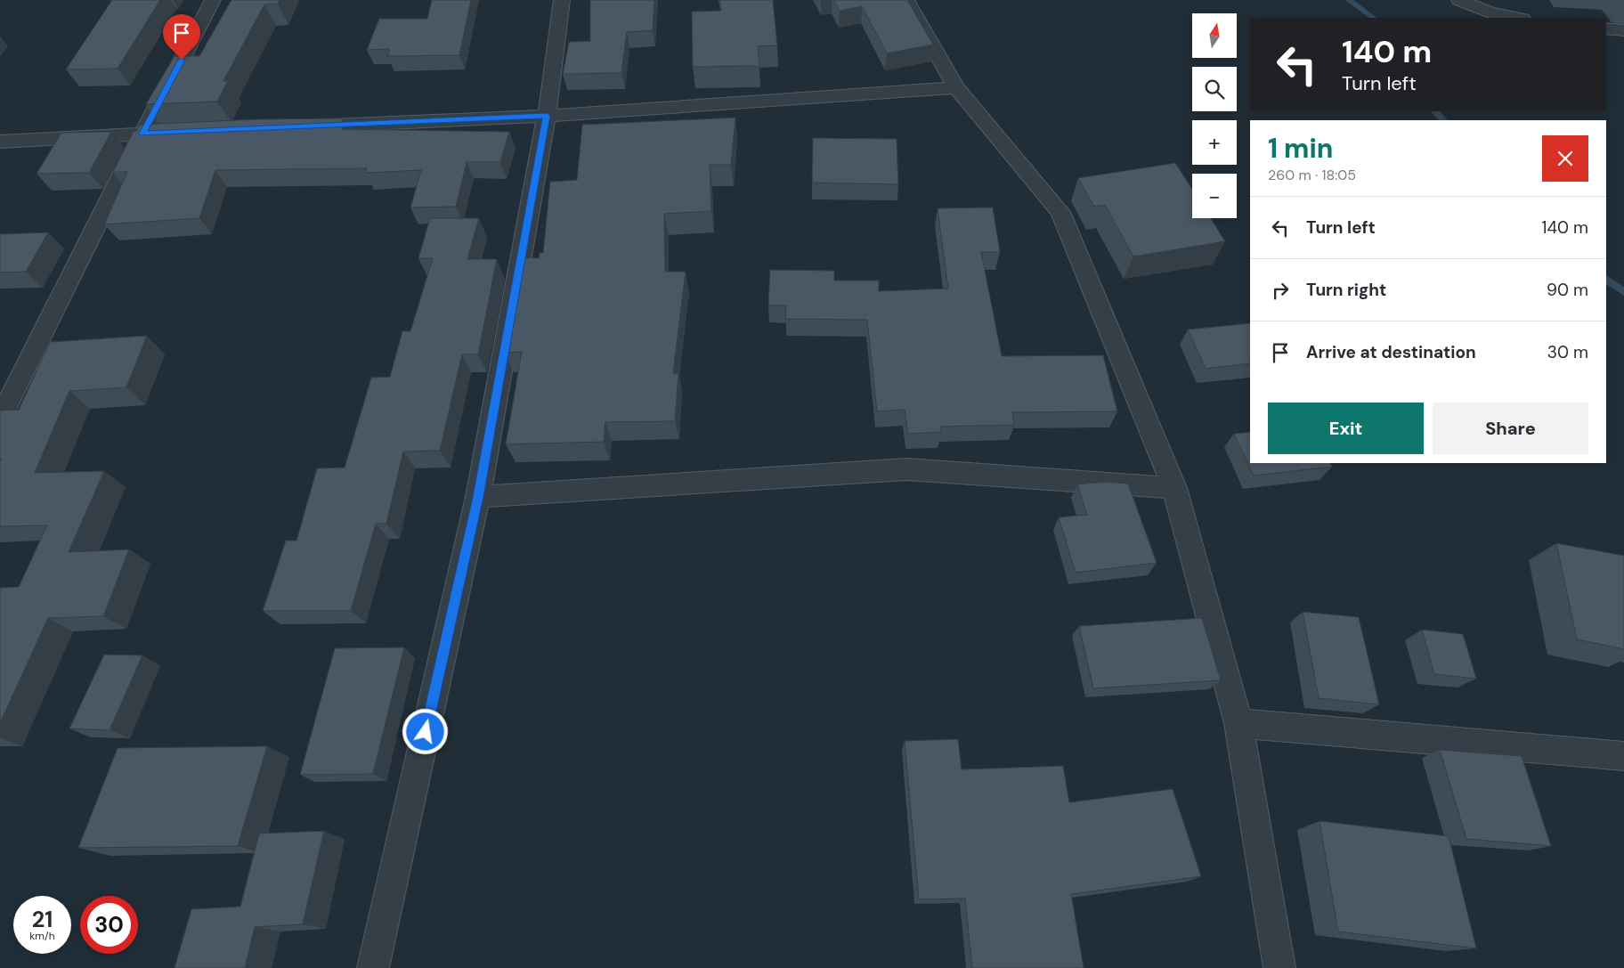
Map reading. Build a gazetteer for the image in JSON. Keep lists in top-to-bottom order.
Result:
{
  "north": "top",
  "page": {
    "map_buttons": ["+", "−"],
    "turn": ["140 m", "Turn left"],
    "heading": ["1 min", "260 m · 18:05"],
    "list": [
      {
        "name": "Turn left",
        "value": "140 m"
      },
      {
        "name": "Turn right",
        "value": "90 m"
      },
      {
        "name": "Arrive at destination",
        "value": "30 m"
      }
    ],
    "buttons": ["Exit", "Share"],
    "speed": "21 km/h",
    "limit": "30"
  }
}
